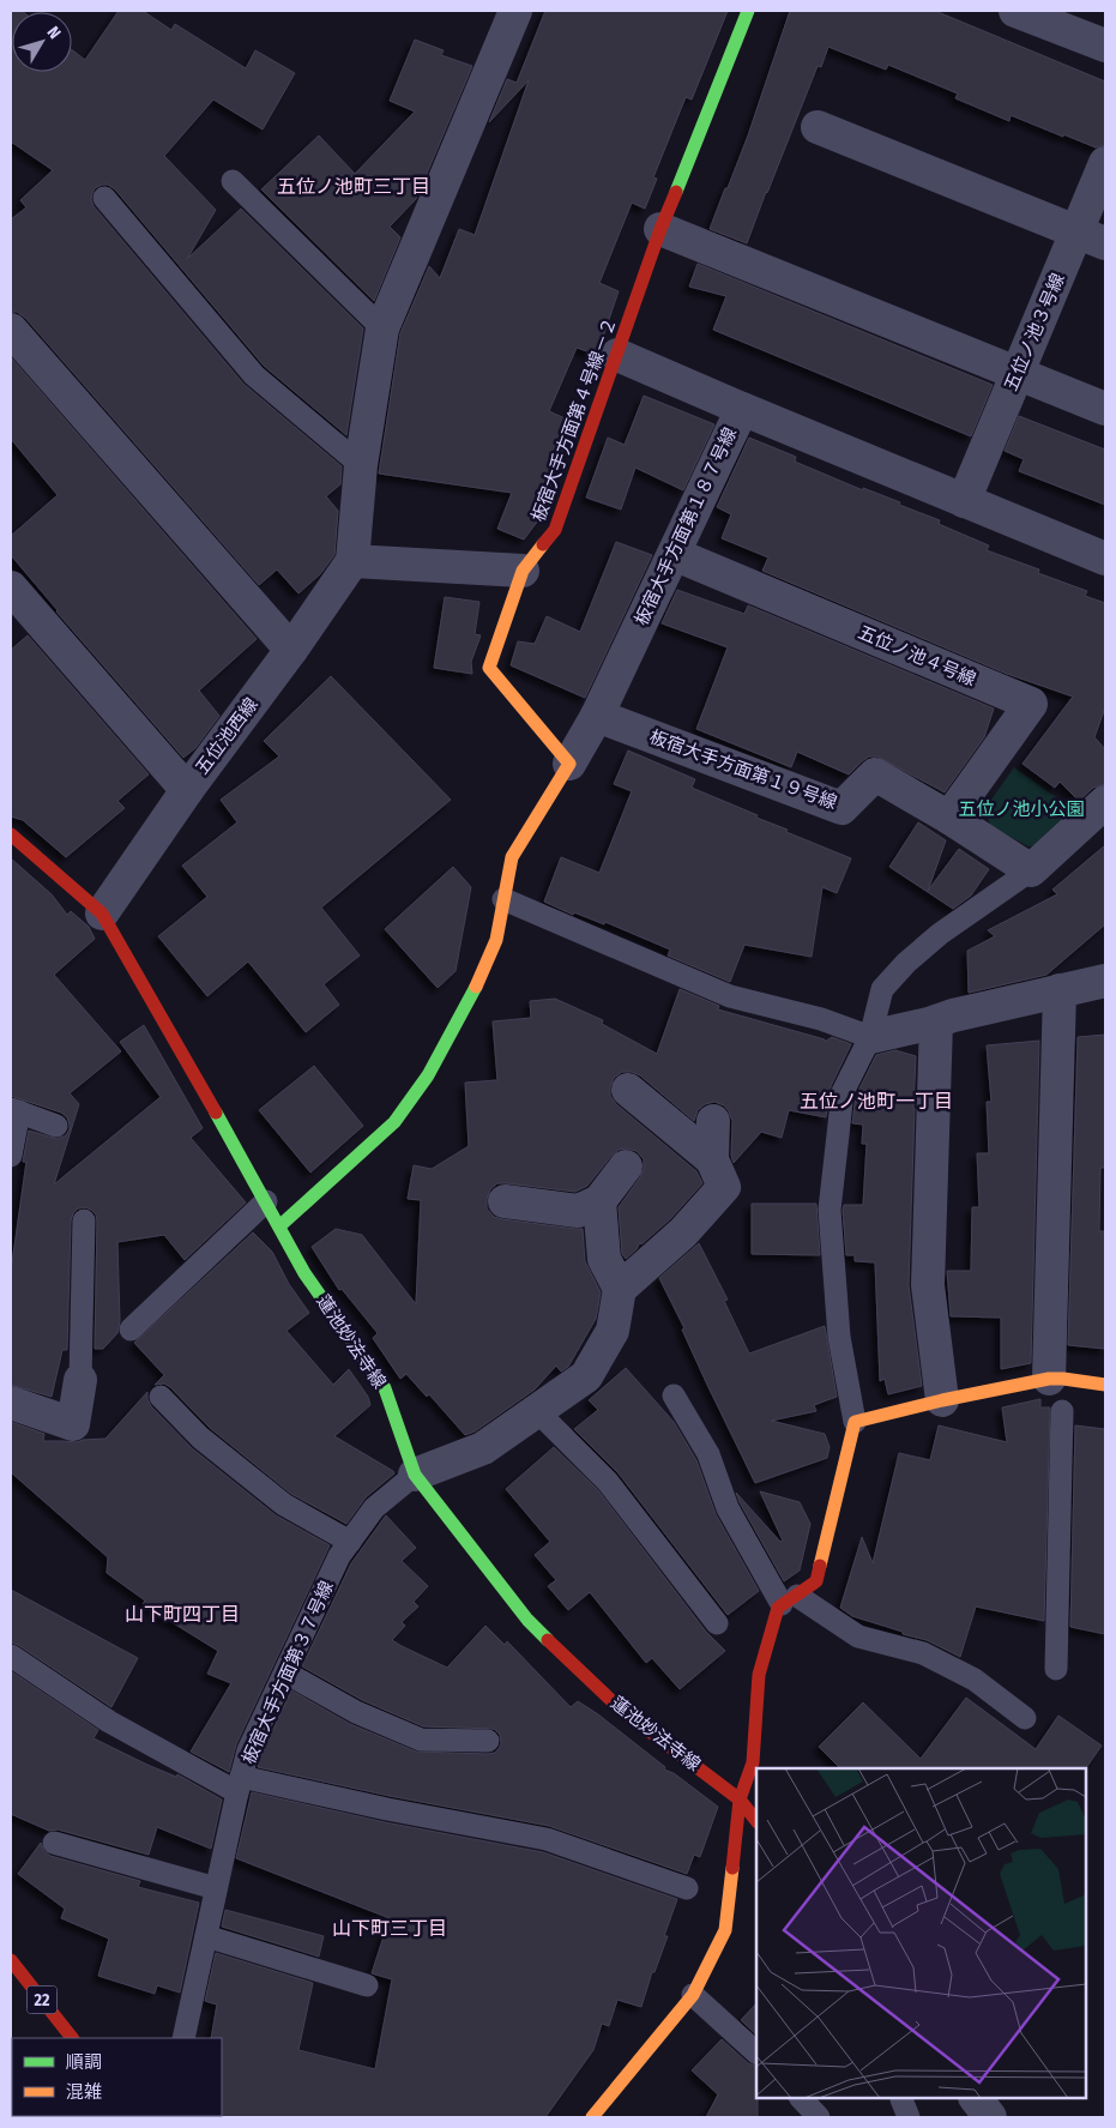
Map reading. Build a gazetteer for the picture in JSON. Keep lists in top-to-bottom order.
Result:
{
  "streets": {
    "street": [
      "五位ノ池３号線",
      "板宿大手方面第４号線－２",
      "板宿大手方面第１８７号線",
      "五位ノ池４号線",
      "五位池西線",
      "板宿大手方面第１９号線",
      "蓮池妙法寺線",
      "22"
    ],
    "lane": ["板宿大手方面第３７号線"]
  },
  "crossings": [
    ["板宿大手方面第４号線－２", "板宿大手方面第１８７号線"],
    ["板宿大手方面第１８７号線", "五位ノ池４号線"],
    ["板宿大手方面第１８７号線", "板宿大手方面第１９号線"],
    ["五位ノ池４号線", "板宿大手方面第１９号線"],
    ["五位池西線", "蓮池妙法寺線"],
    ["蓮池妙法寺線", "板宿大手方面第３７号線"]
  ],
  "districts": [
    "五位ノ池町三丁目",
    "五位ノ池町一丁目",
    "山下町四丁目",
    "山下町三丁目"
  ],
  "parks": ["五位ノ池小公園"],
  "legend": ["順調", "混雑"],
  "north": "top right"
}
